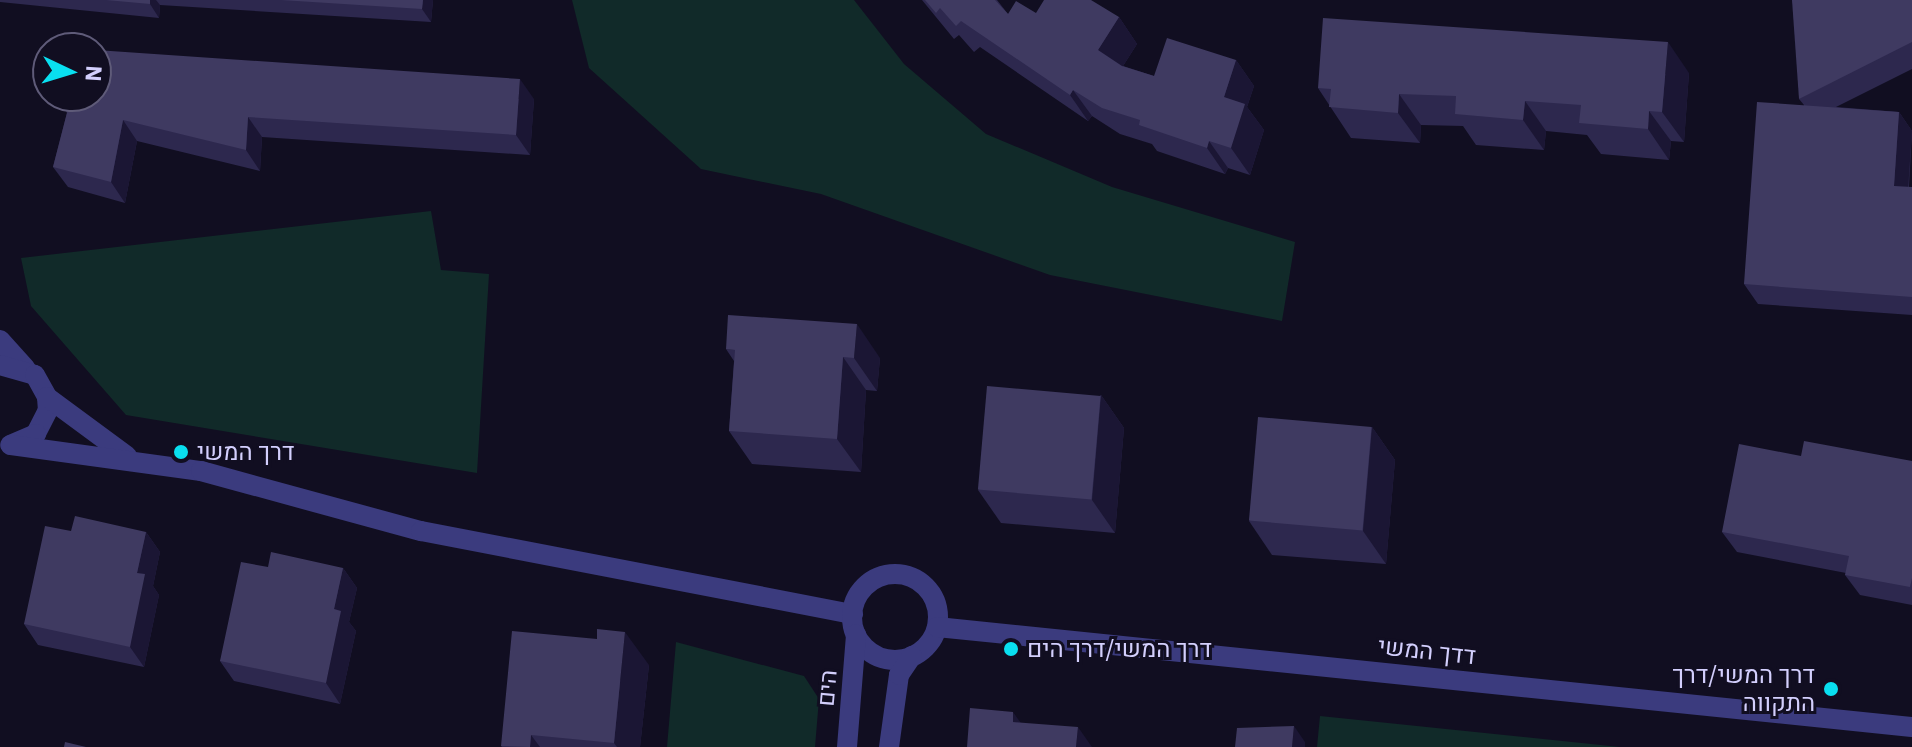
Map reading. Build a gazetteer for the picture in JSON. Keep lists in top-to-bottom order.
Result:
{
  "streets": {
    "street": ["דדך המשי", "הים"]
  },
  "crossings": [
    ["דדך המשי", "הים"]
  ],
  "places": ["דרך המשי", "דרך המשי/דרך הים", "דרך המשי/דרך התקווה"],
  "north": "right"
}
